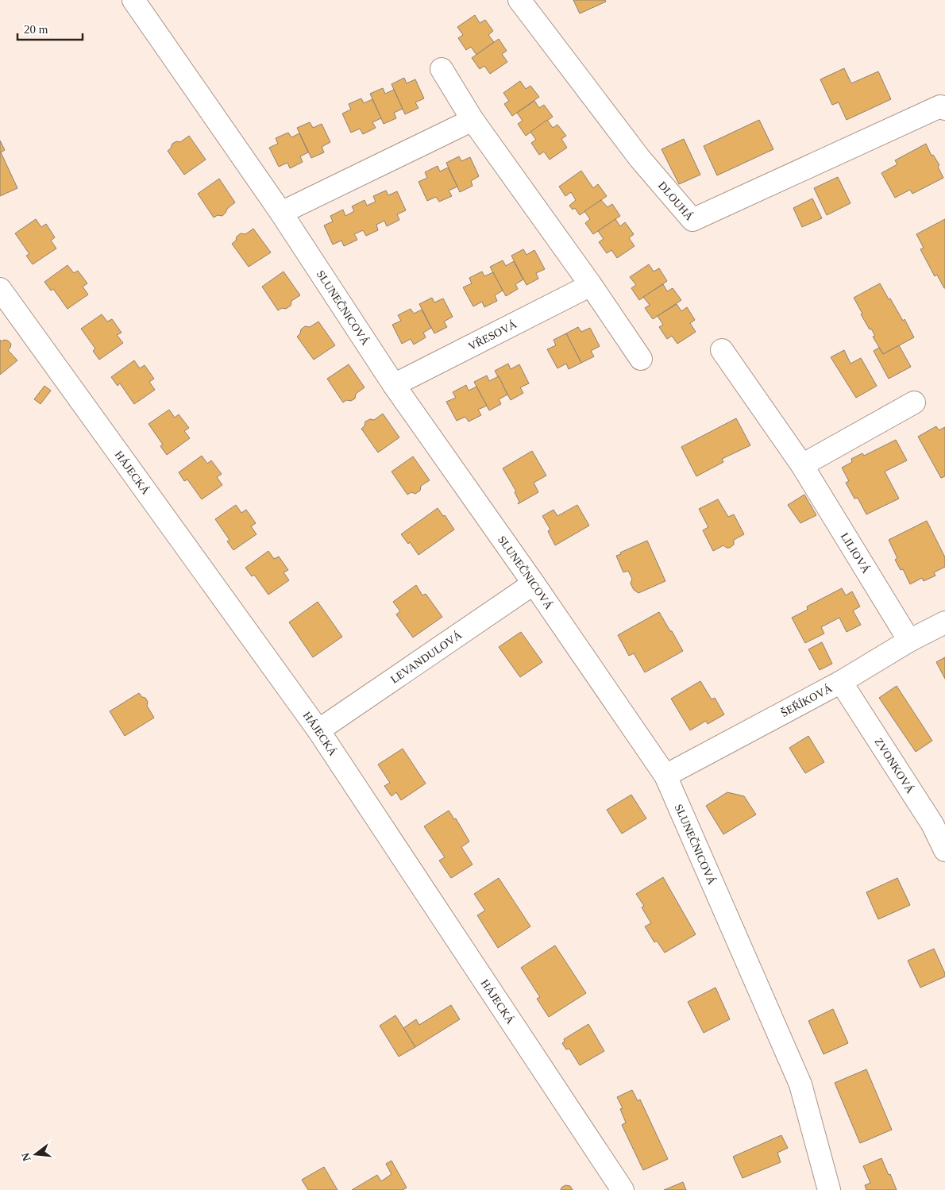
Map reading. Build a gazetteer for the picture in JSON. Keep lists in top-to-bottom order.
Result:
{
  "streets": {
    "street": [
      "DLOUHÁ",
      "SLUNEČNICOVÁ",
      "VŘESOVÁ",
      "HÁJECKÁ",
      "LILIOVÁ",
      "LEVANDULOVÁ",
      "ŠEŘÍKOVÁ",
      "ZVONKOVÁ"
    ]
  },
  "crossings": [
    ["SLUNEČNICOVÁ", "VŘESOVÁ"],
    ["SLUNEČNICOVÁ", "LEVANDULOVÁ"],
    ["SLUNEČNICOVÁ", "ŠEŘÍKOVÁ"],
    ["HÁJECKÁ", "LEVANDULOVÁ"],
    ["LILIOVÁ", "ŠEŘÍKOVÁ"],
    ["ŠEŘÍKOVÁ", "ZVONKOVÁ"]
  ],
  "scale_bar": "20 m",
  "north": "left"
}
